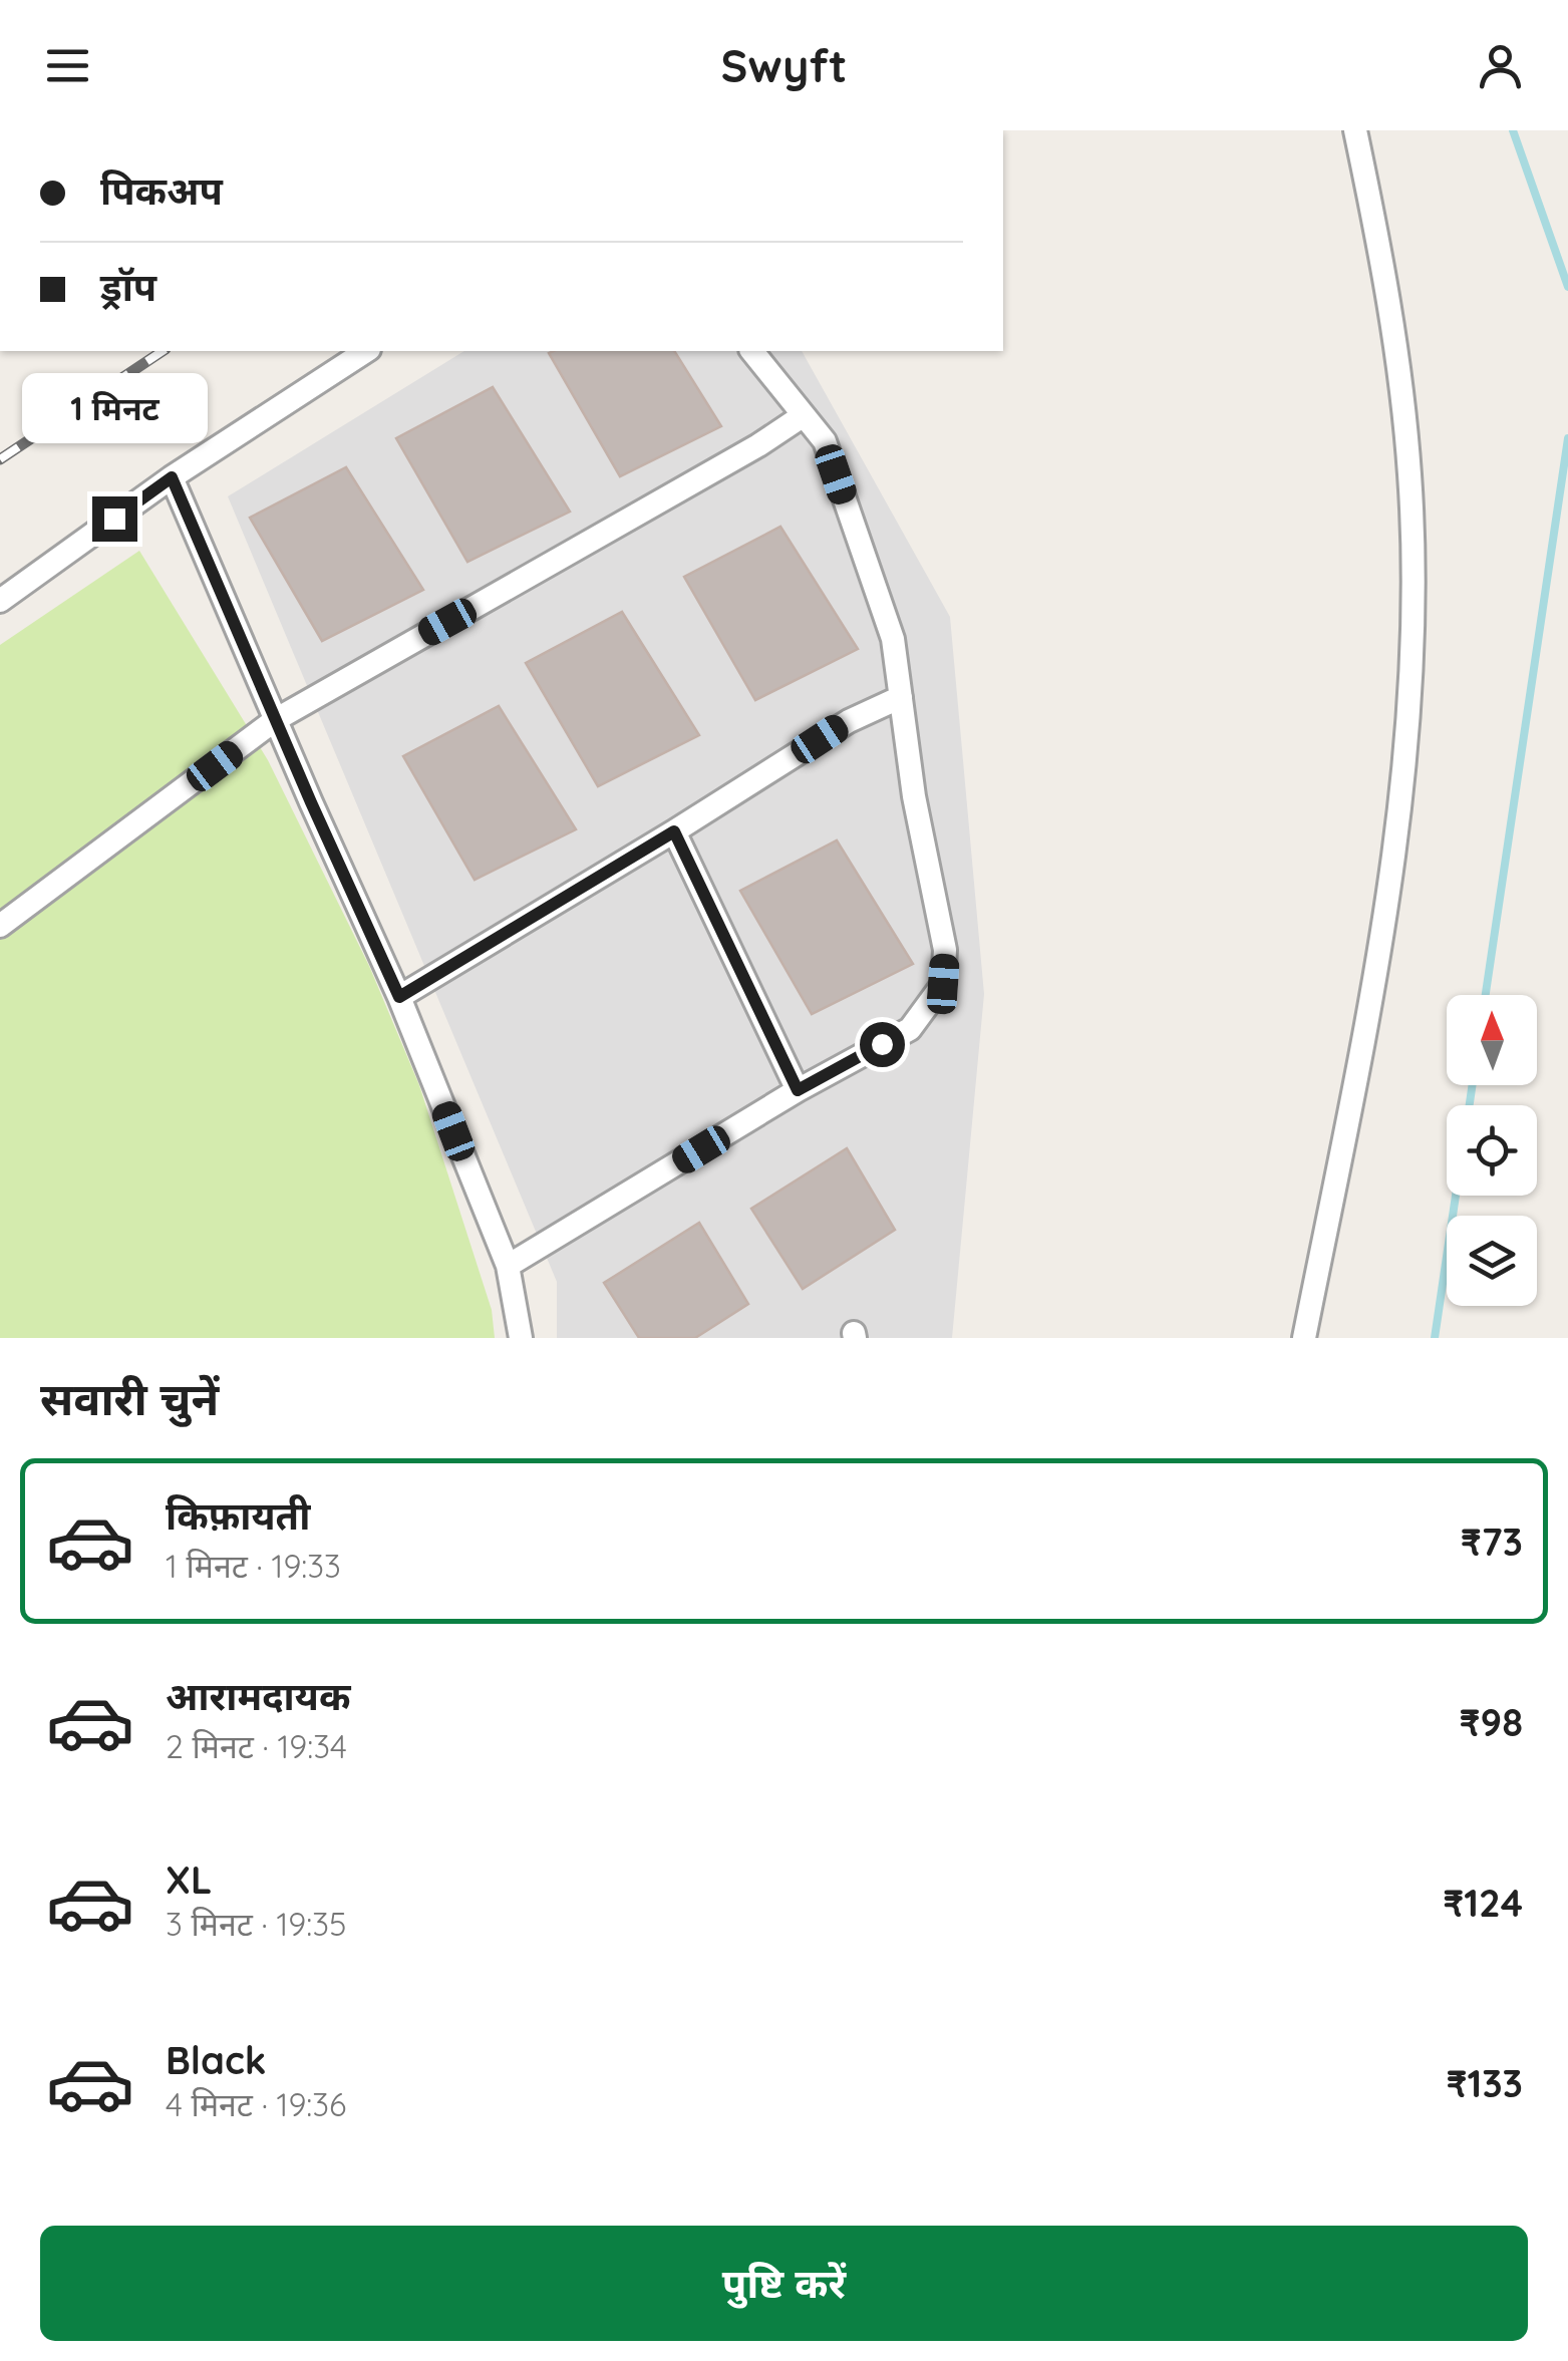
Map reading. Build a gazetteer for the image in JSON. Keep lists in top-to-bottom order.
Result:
{
  "north": "top",
  "page": {
    "header": "Swyft",
    "banner": ["पिकअप", "ड्रॉप"],
    "bubble": "1 मिनट",
    "heading": "सवारी चुनें",
    "list": [
      {
        "name": "किफ़ायती",
        "note": "1 मिनट · 19:33",
        "value": "₹73"
      },
      {
        "name": "आरामदायक",
        "note": "2 मिनट · 19:34",
        "value": "₹98"
      },
      {
        "name": "XL",
        "note": "3 मिनट · 19:35",
        "value": "₹124"
      },
      {
        "name": "Black",
        "note": "4 मिनट · 19:36",
        "value": "₹133"
      }
    ],
    "buttons": "पुष्टि करें"
  }
}
